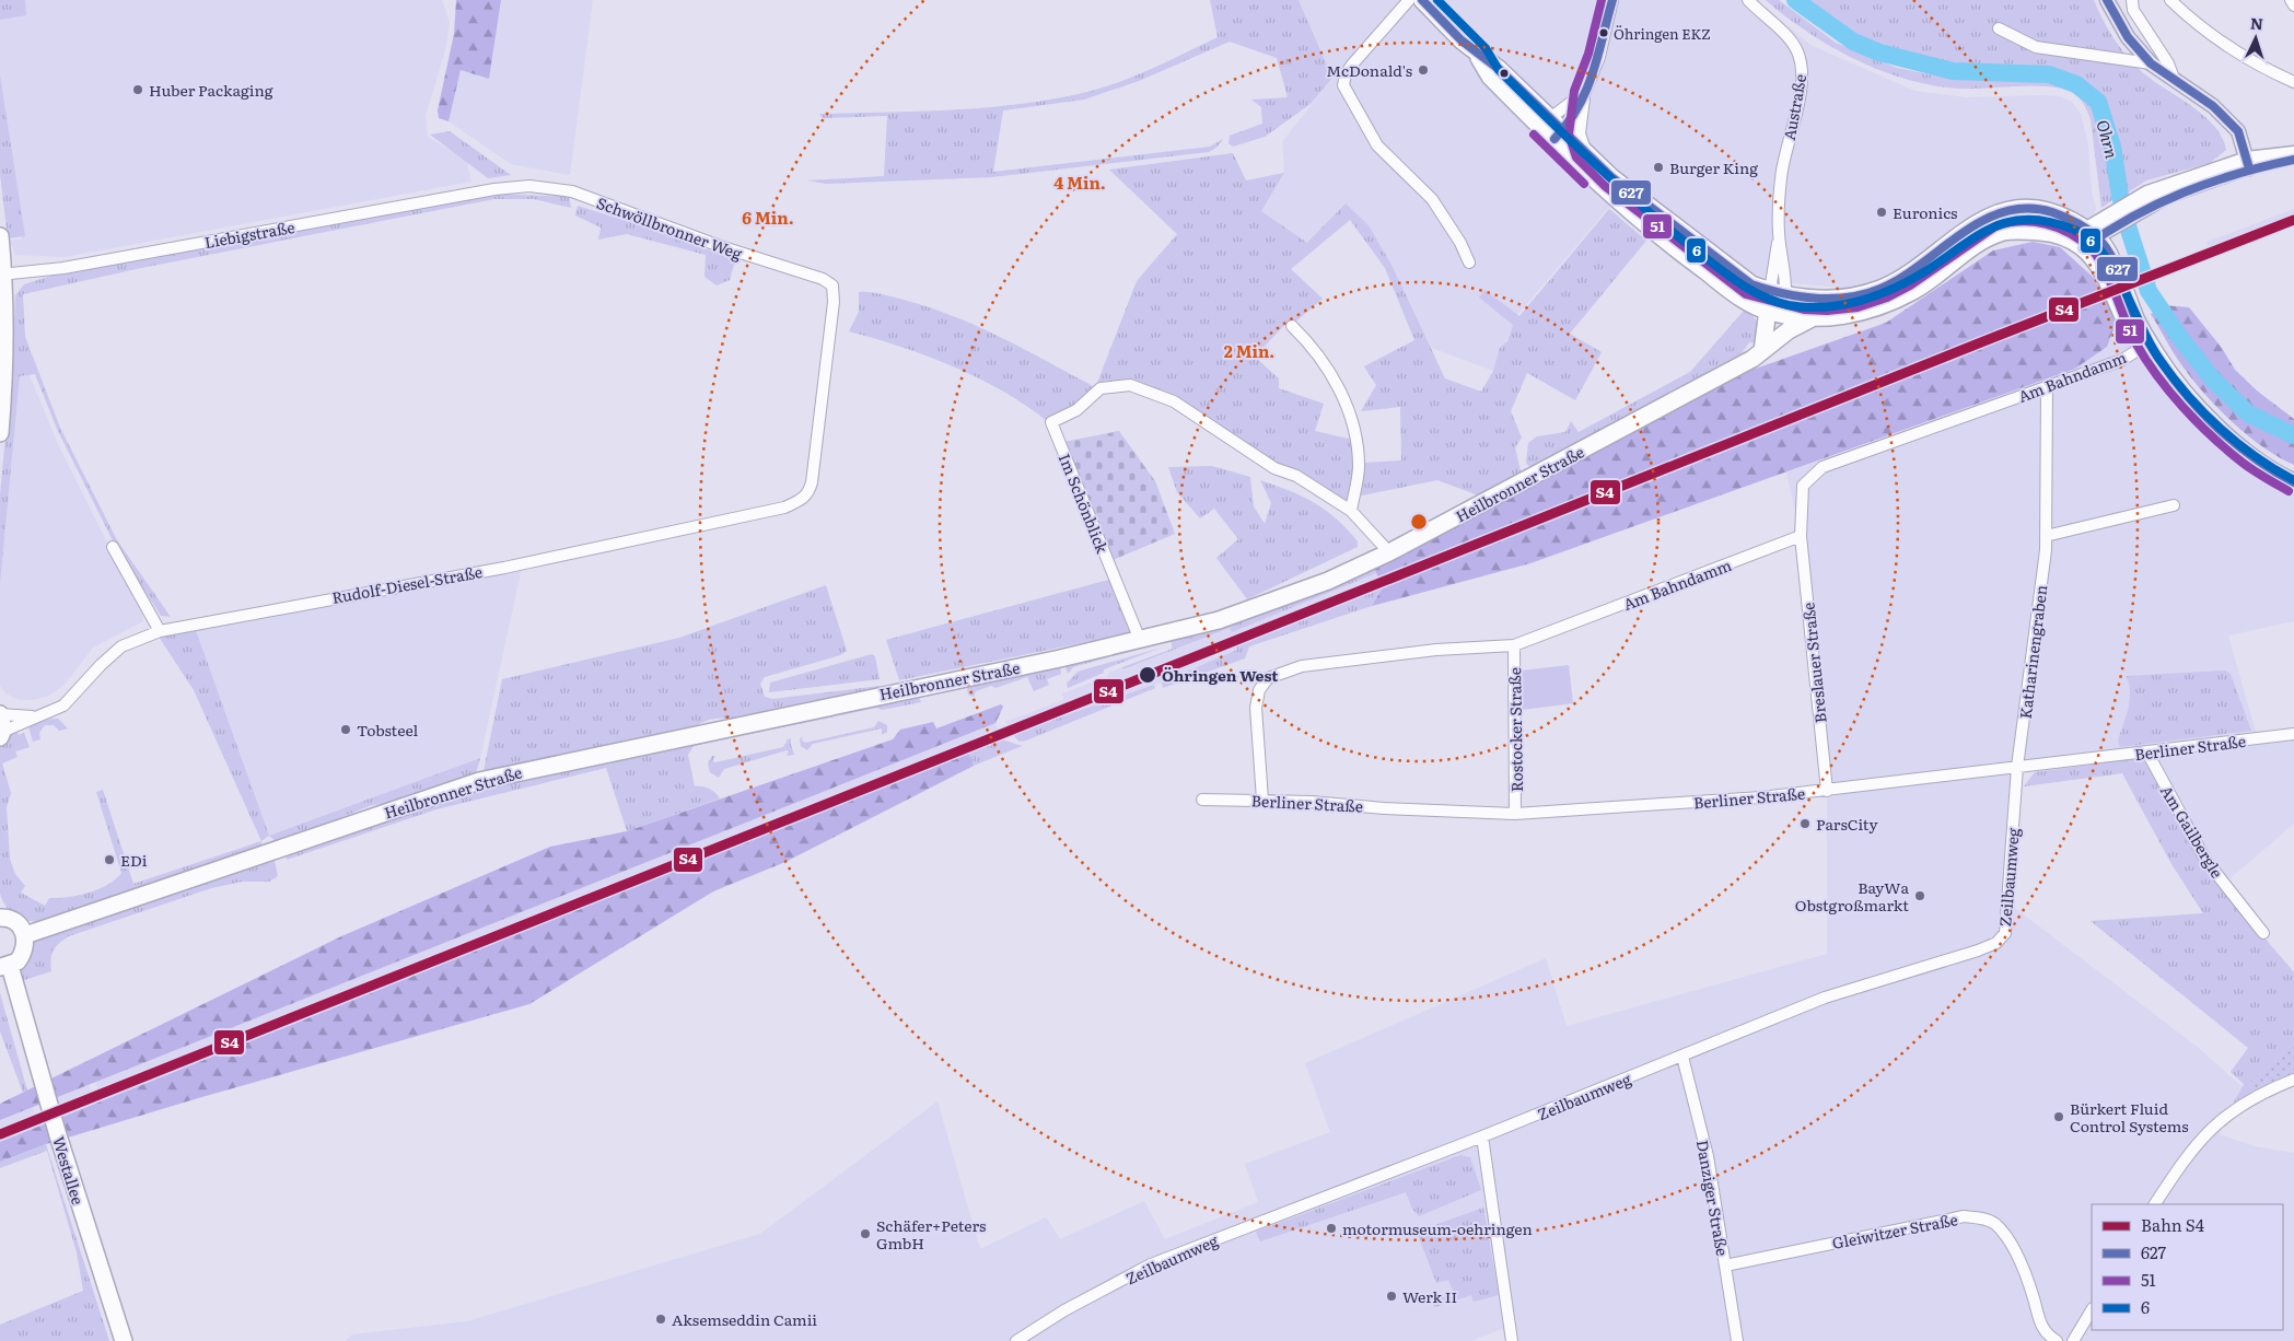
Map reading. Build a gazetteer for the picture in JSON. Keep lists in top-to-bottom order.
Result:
{
  "streets": {
    "main road": ["Heilbronner Straße", "Westallee"],
    "street": [
      "Austraße",
      "Schwöllbronner Weg",
      "Liebigstraße",
      "Am Bahndamm",
      "Im Schönblick",
      "Rudolf-Diesel-Straße",
      "Katharinengraben",
      "Breslauer Straße",
      "Rostocker Straße",
      "Berliner Straße",
      "Am Gailbergle",
      "Zeilbaumweg",
      "Danziger Straße",
      "Gleiwitzer Straße"
    ]
  },
  "crossings": [
    ["Schwöllbronner Weg", "Liebigstraße"],
    ["Schwöllbronner Weg", "Rudolf-Diesel-Straße"],
    ["Am Bahndamm", "Katharinengraben"],
    ["Am Bahndamm", "Breslauer Straße"],
    ["Am Bahndamm", "Rostocker Straße"],
    ["Am Bahndamm", "Berliner Straße"],
    ["Heilbronner Straße", "Im Schönblick"],
    ["Katharinengraben", "Berliner Straße"],
    ["Katharinengraben", "Zeilbaumweg"],
    ["Breslauer Straße", "Berliner Straße"],
    ["Rostocker Straße", "Berliner Straße"],
    ["Berliner Straße", "Am Gailbergle"],
    ["Berliner Straße", "Zeilbaumweg"],
    ["Zeilbaumweg", "Danziger Straße"],
    ["Danziger Straße", "Gleiwitzer Straße"]
  ],
  "water": ["Ohrn"],
  "places": [
    "Öhringen EKZ",
    "McDonald's",
    "Huber Packaging",
    "Burger King",
    "Euronics",
    "Öhringen West",
    "Tobsteel",
    "ParsCity",
    "EDi",
    "BayWa Obstgroßmarkt",
    "Bürkert Fluid Control Systems",
    "motormuseum-oehringen",
    "Schäfer+Peters GmbH",
    "Werk II",
    "Aksemseddin Camii"
  ],
  "lines": [
    "transit line 627",
    "transit line 51",
    "transit line 6",
    "rail line S4"
  ],
  "legend": [
    "Bahn S4",
    "627",
    "51",
    "6"
  ],
  "north": "top",
  "rings": ["4 Min.", "6 Min.", "2 Min."]
}
